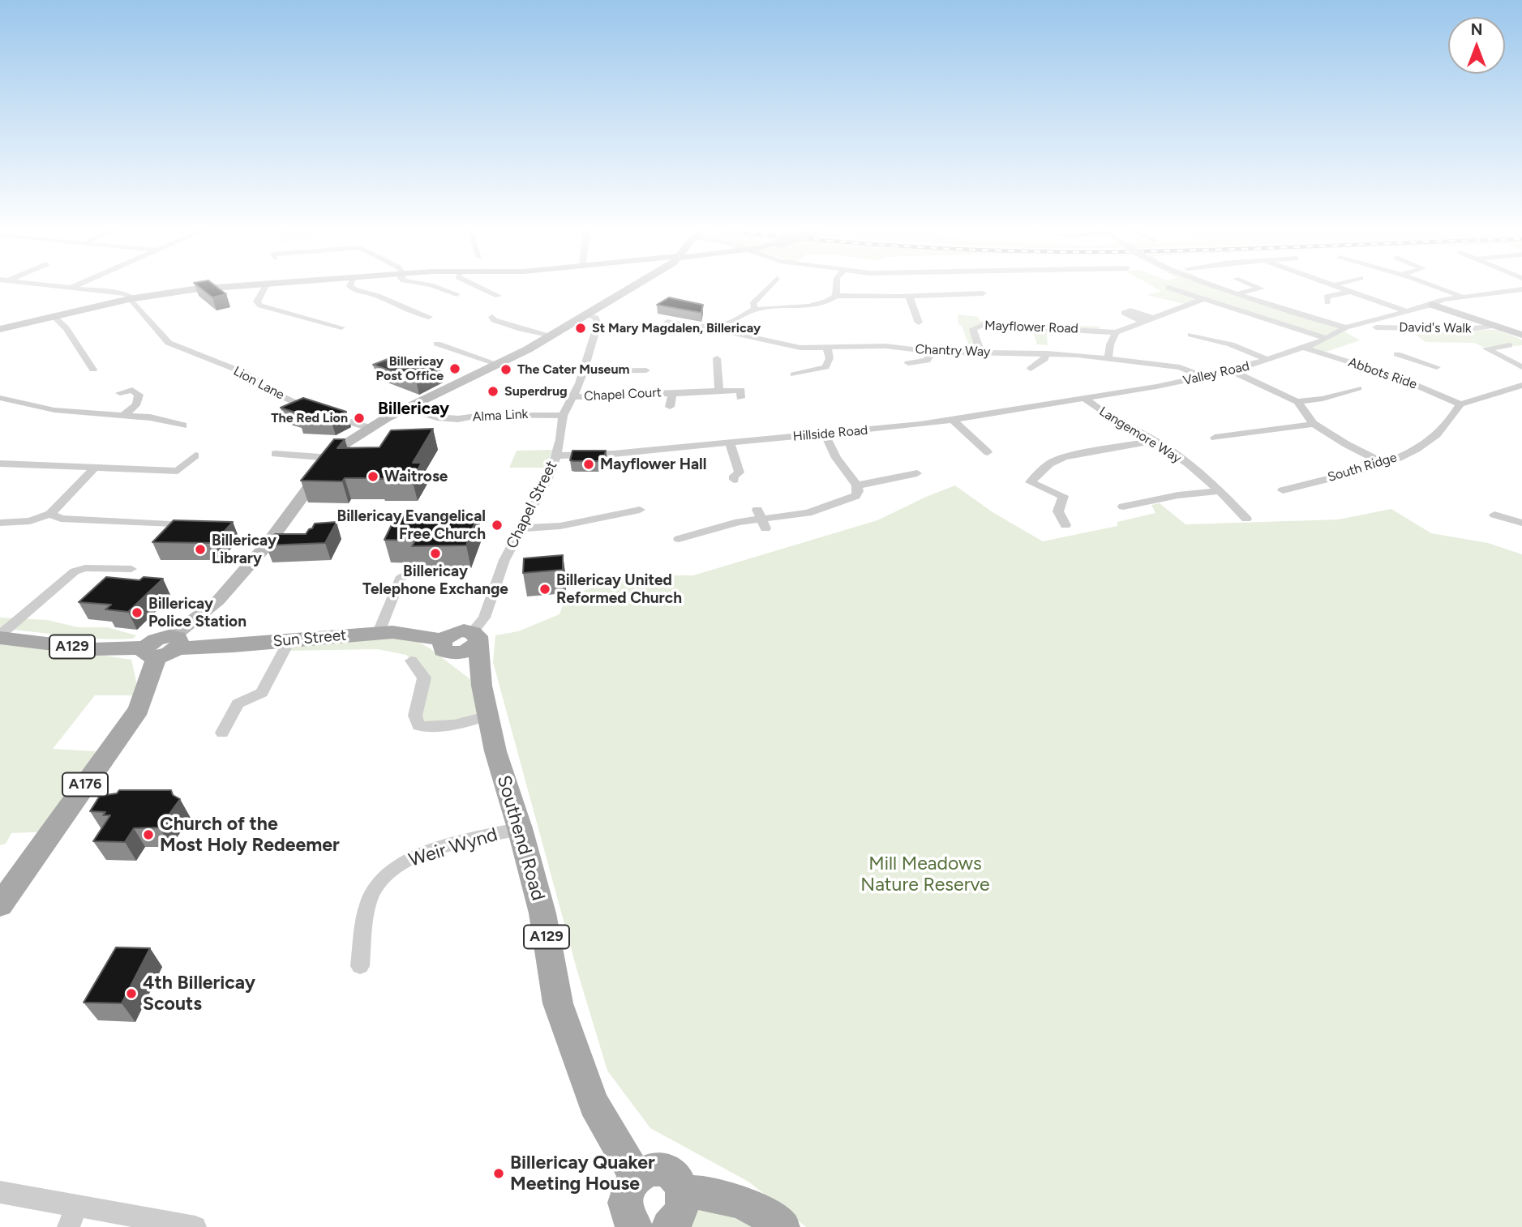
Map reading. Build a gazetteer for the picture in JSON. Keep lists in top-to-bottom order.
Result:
{
  "streets": {
    "main road": [
      "Sun Street",
      "A129",
      "A176",
      "Southend Road"
    ],
    "street": [
      "Mayflower Road",
      "David's Walk",
      "Chantry Way",
      "Valley Road",
      "Abbots Ride",
      "Lion Lane",
      "Chapel Court",
      "Alma Link",
      "Hillside Road",
      "Langemore Way",
      "South Ridge",
      "Chapel Street",
      "Weir Wynd"
    ]
  },
  "crossings": [
    ["Mayflower Road", "Chantry Way"],
    ["Chantry Way", "Valley Road"],
    ["Valley Road", "Abbots Ride"],
    ["Valley Road", "Hillside Road"],
    ["Abbots Ride", "South Ridge"],
    ["Chapel Court", "Chapel Street"],
    ["Alma Link", "Chapel Street"],
    ["Hillside Road", "Langemore Way"],
    ["Hillside Road", "Chapel Street"],
    ["Chapel Street", "Southend Road"],
    ["Sun Street", "A129"],
    ["Sun Street", "A176"],
    ["Sun Street", "Southend Road"],
    ["A129", "A176"],
    ["Southend Road", "Weir Wynd"]
  ],
  "districts": ["Billericay"],
  "parks": ["Mill Meadows Nature Reserve"],
  "places": [
    "St Mary Magdalen, Billericay",
    "Billericay Post Office",
    "The Cater Museum",
    "Superdrug",
    "The Red Lion",
    "Mayflower Hall",
    "Waitrose",
    "Billericay Evangelical Free Church",
    "Billericay Library",
    "Billericay Telephone Exchange",
    "Billericay United Reformed Church",
    "Billericay Police Station",
    "Church of the Most Holy Redeemer",
    "4th Billericay Scouts",
    "Billericay Quaker Meeting House"
  ],
  "north": "top"
}
